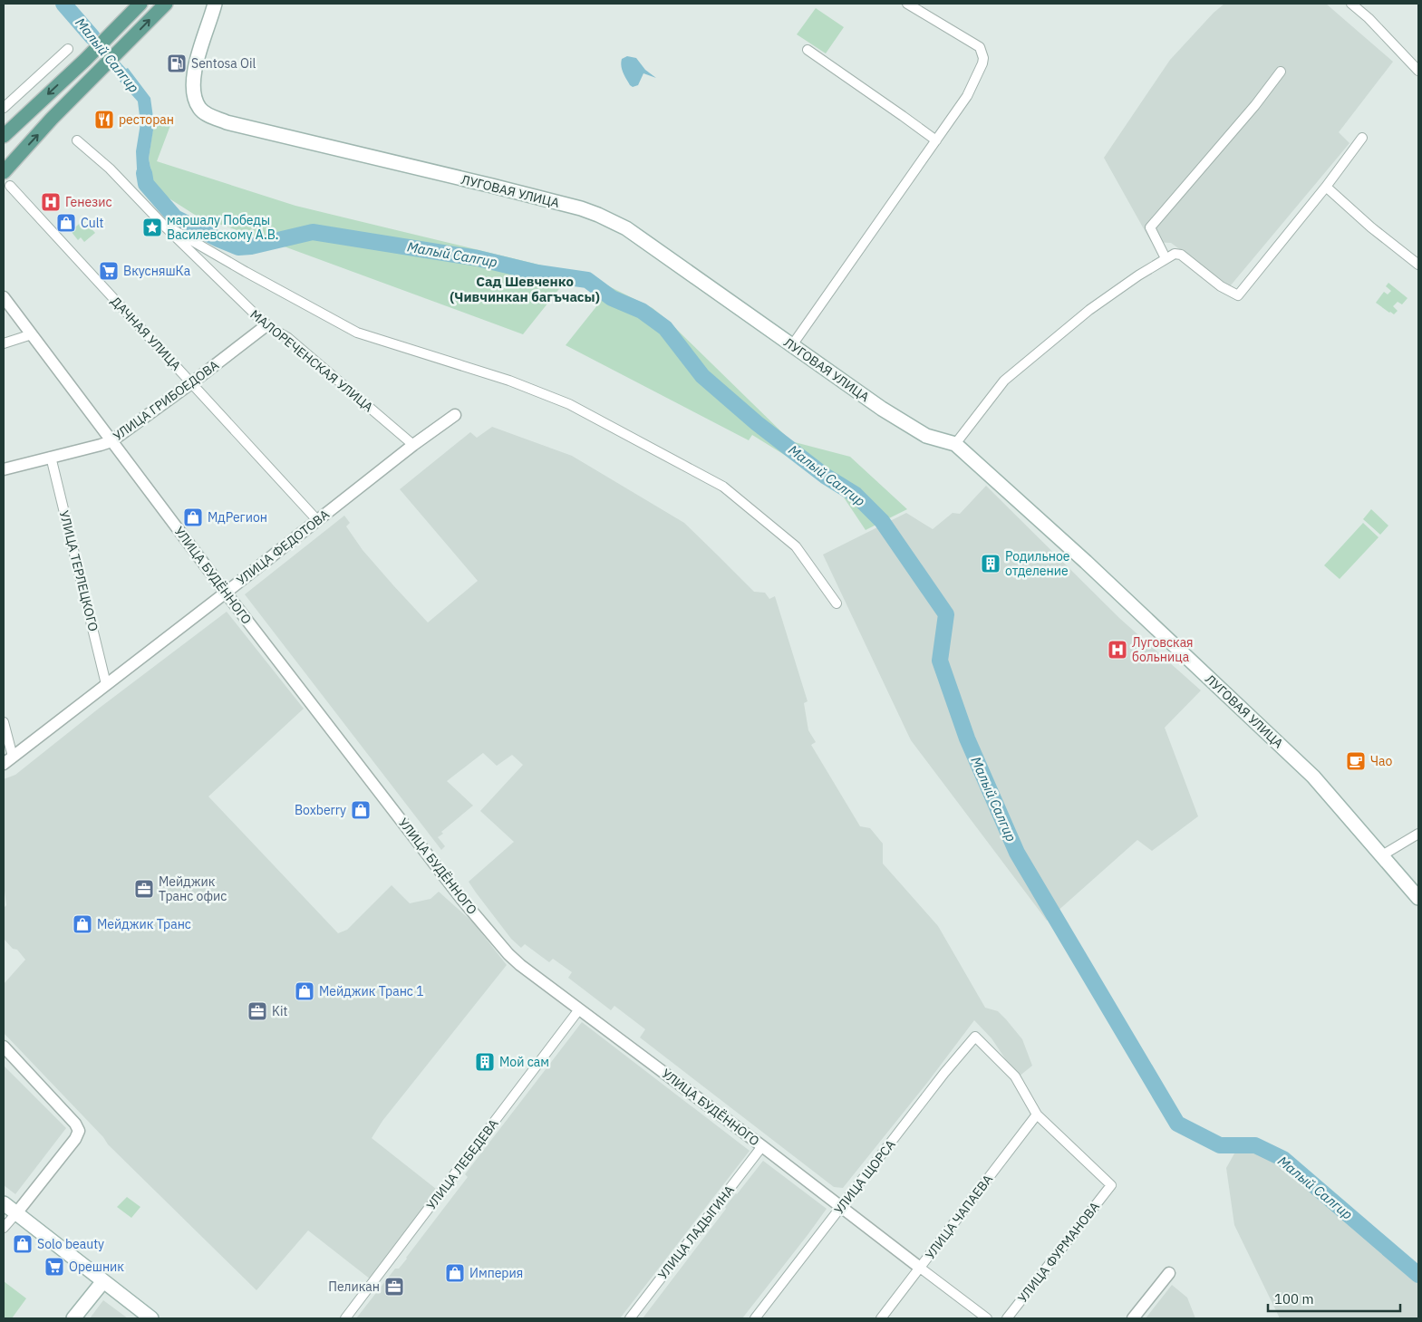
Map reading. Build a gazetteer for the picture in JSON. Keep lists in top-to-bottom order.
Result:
{
  "streets": {
    "main road": ["ЛУГОВАЯ УЛИЦА"],
    "street": [
      "ДАЧНАЯ УЛИЦА",
      "МАЛОРЕЧЕНСКАЯ УЛИЦА",
      "УЛИЦА ГРИБОЕДОВА",
      "УЛИЦА ФЕДОТОВА",
      "УЛИЦА ТЕРЛЕЦКОГО",
      "УЛИЦА БУДЁННОГО",
      "УЛИЦА ЛЕБЕДЕВА",
      "УЛИЦА ЩОРСА",
      "УЛИЦА ЧАПАЕВА",
      "УЛИЦА ЛАДЫГИНА",
      "УЛИЦА ФУРМАНОВА"
    ]
  },
  "crossings": [
    ["ДАЧНАЯ УЛИЦА", "УЛИЦА ГРИБОЕДОВА"],
    ["ДАЧНАЯ УЛИЦА", "УЛИЦА ФЕДОТОВА"],
    ["МАЛОРЕЧЕНСКАЯ УЛИЦА", "УЛИЦА ГРИБОЕДОВА"],
    ["МАЛОРЕЧЕНСКАЯ УЛИЦА", "УЛИЦА ФЕДОТОВА"],
    ["УЛИЦА ГРИБОЕДОВА", "УЛИЦА ТЕРЛЕЦКОГО"],
    ["УЛИЦА ГРИБОЕДОВА", "УЛИЦА БУДЁННОГО"],
    ["УЛИЦА ФЕДОТОВА", "УЛИЦА ТЕРЛЕЦКОГО"],
    ["УЛИЦА ФЕДОТОВА", "УЛИЦА БУДЁННОГО"],
    ["УЛИЦА БУДЁННОГО", "УЛИЦА ЛЕБЕДЕВА"],
    ["УЛИЦА БУДЁННОГО", "УЛИЦА ЩОРСА"],
    ["УЛИЦА БУДЁННОГО", "УЛИЦА ЧАПАЕВА"],
    ["УЛИЦА БУДЁННОГО", "УЛИЦА ЛАДЫГИНА"],
    ["УЛИЦА ЩОРСА", "УЛИЦА ЧАПАЕВА"],
    ["УЛИЦА ЩОРСА", "УЛИЦА ФУРМАНОВА"],
    ["УЛИЦА ЧАПАЕВА", "УЛИЦА ФУРМАНОВА"]
  ],
  "districts": ["Сад Шевченко (Чивчинкан багъчасы)"],
  "water": ["Малый Салгир"],
  "places": {
    "fuel station": ["Sentosa Oil"],
    "restaurant": ["ресторан"],
    "hospital": ["Генезис", "Луговская больница"],
    "shop": [
      "Cult",
      "МдРегион",
      "Boxberry",
      "Мейджик Транс",
      "Мейджик Транс 1",
      "Solo beauty",
      "Империя"
    ],
    "place": ["маршалу Победы Василевскому А.В."],
    "supermarket": ["ВкусняшКа", "Орешник"],
    "building": ["Родильное отделение", "Мой сам"],
    "cafe": ["Чао"],
    "office": ["Мейджик Транс офис", "Kit", "Пеликан"]
  },
  "scale_bar": "100 m"
}
